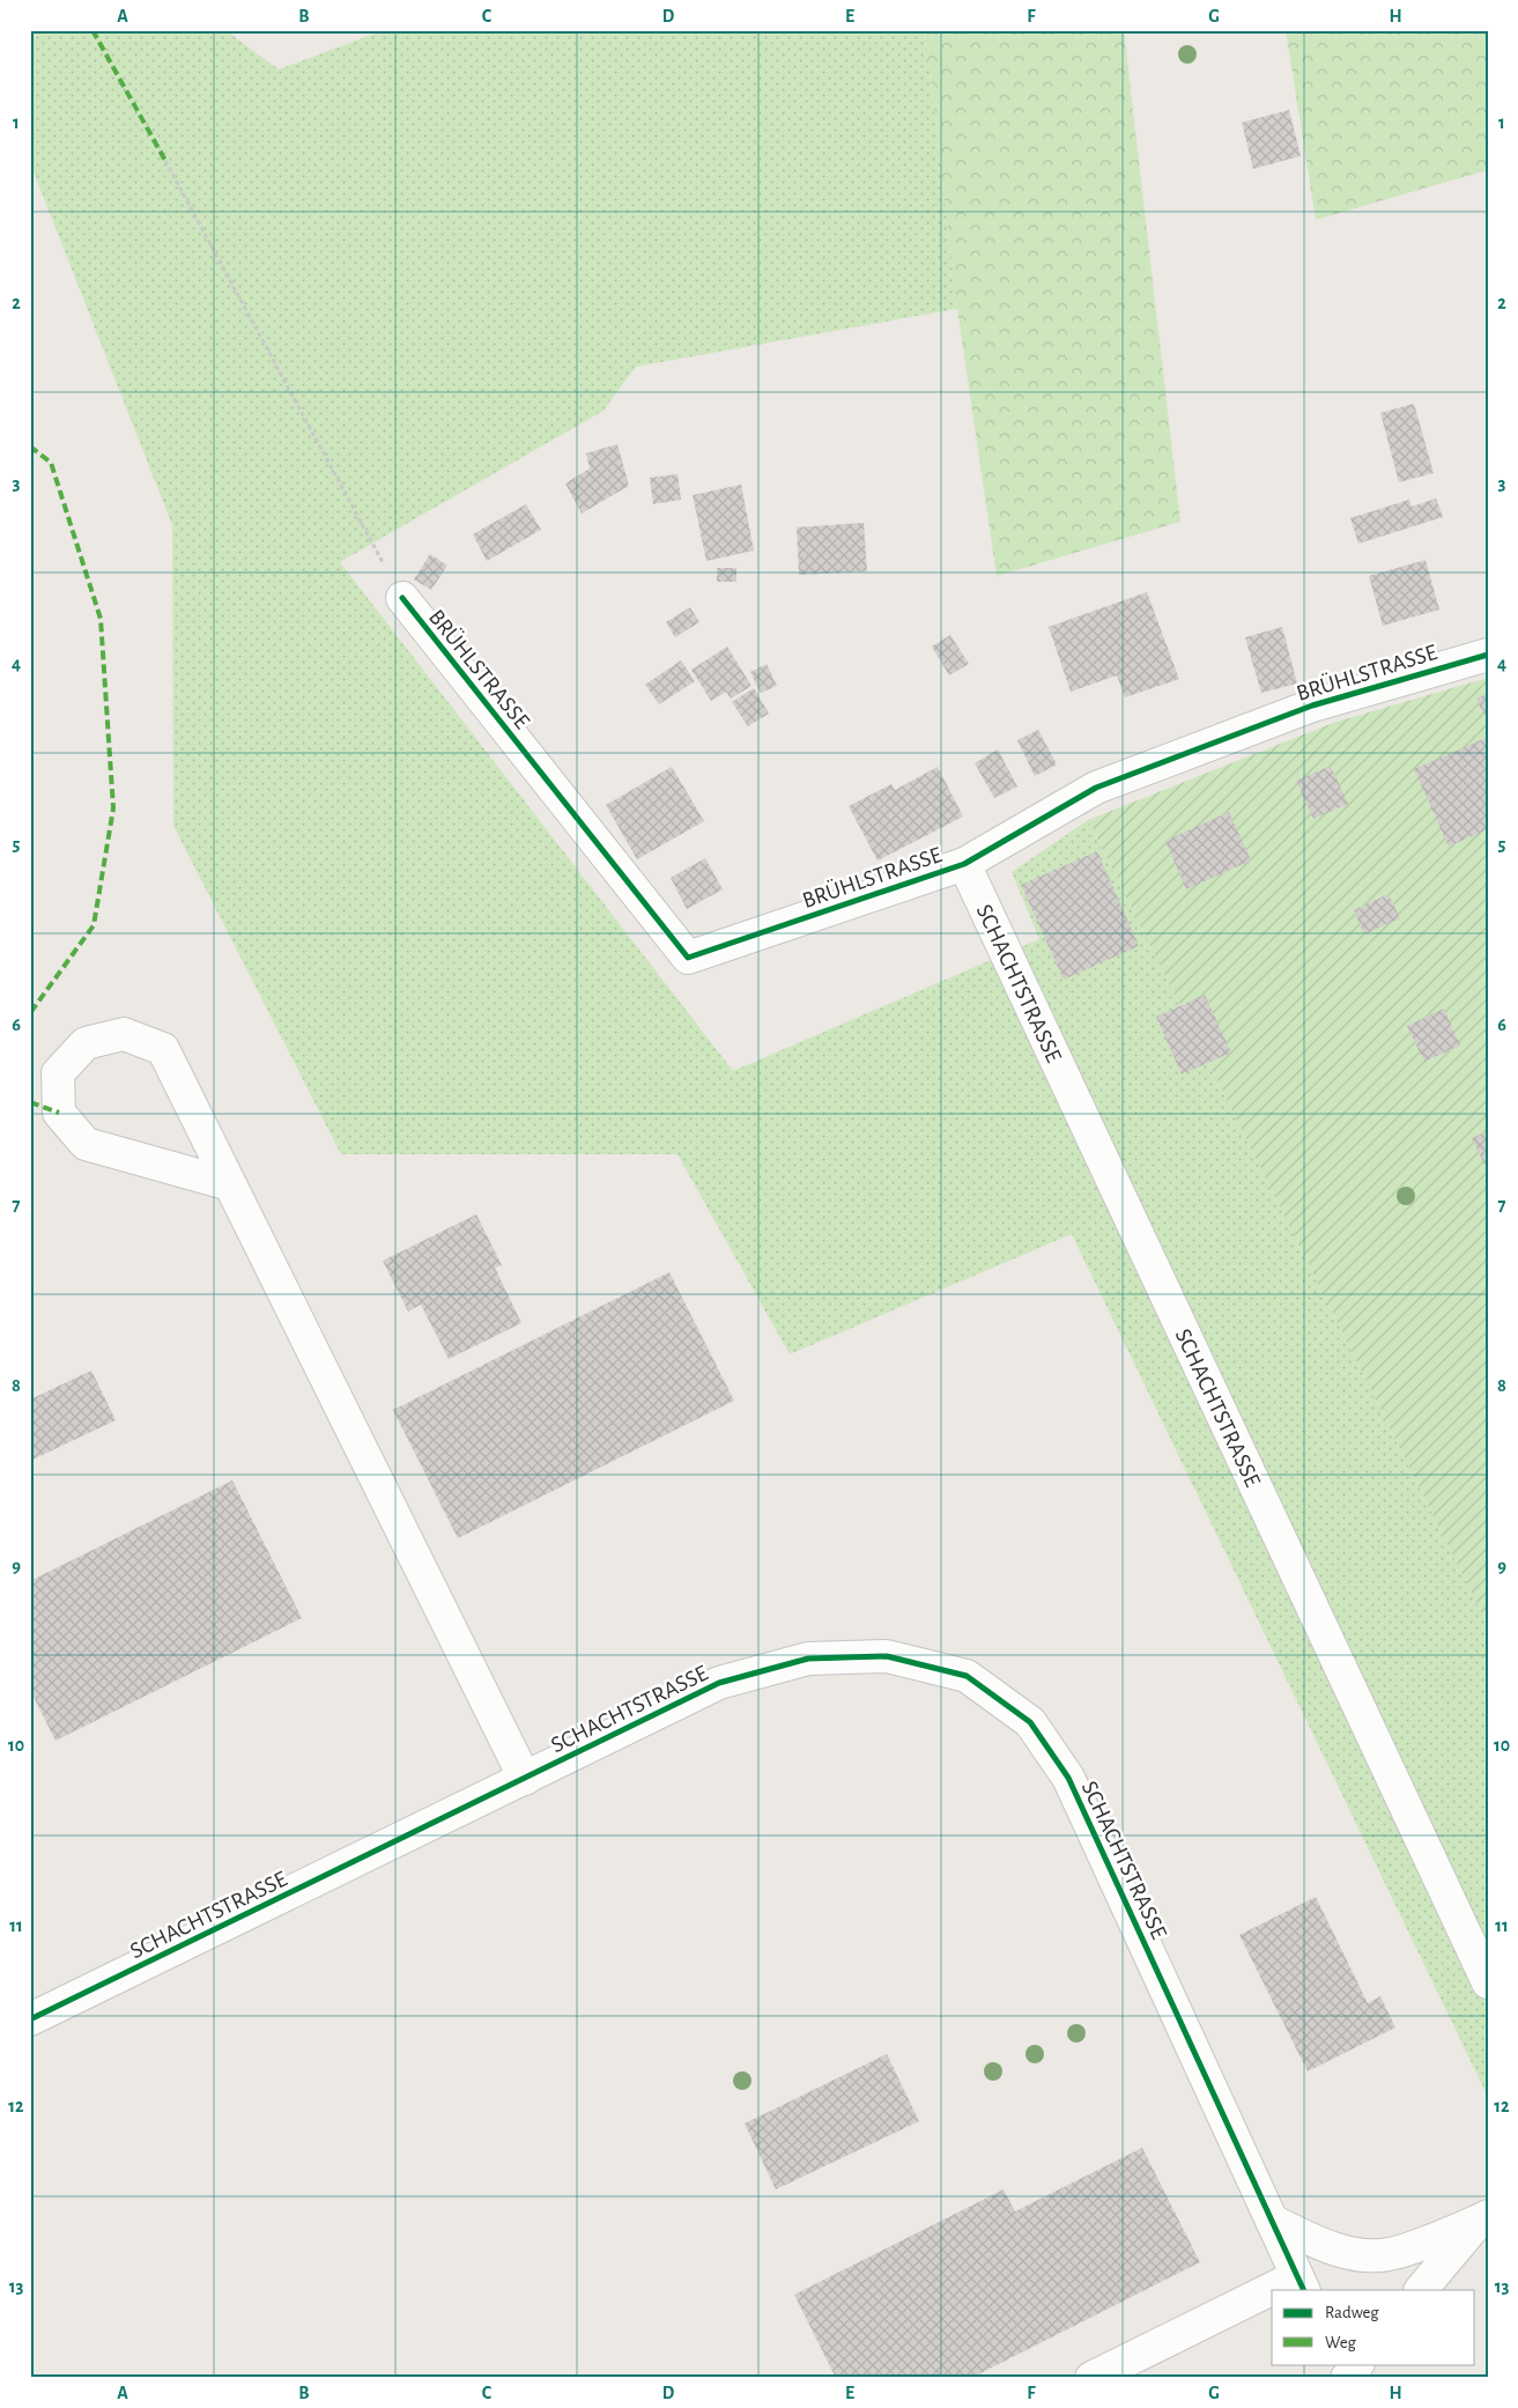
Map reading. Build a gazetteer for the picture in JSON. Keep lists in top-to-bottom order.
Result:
{
  "streets": {
    "street": ["BRÜHLSTRASSE", "SCHACHTSTRASSE"]
  },
  "crossings": [
    ["BRÜHLSTRASSE", "SCHACHTSTRASSE"]
  ],
  "legend": ["Radweg", "Weg"],
  "grid": {
    "columns": [
      "A",
      "B",
      "C",
      "D",
      "E",
      "F",
      "G",
      "H"
    ],
    "rows": [
      "1",
      "2",
      "3",
      "4",
      "5",
      "6",
      "7",
      "8",
      "9",
      "10",
      "11",
      "12",
      "13"
    ]
  }
}
